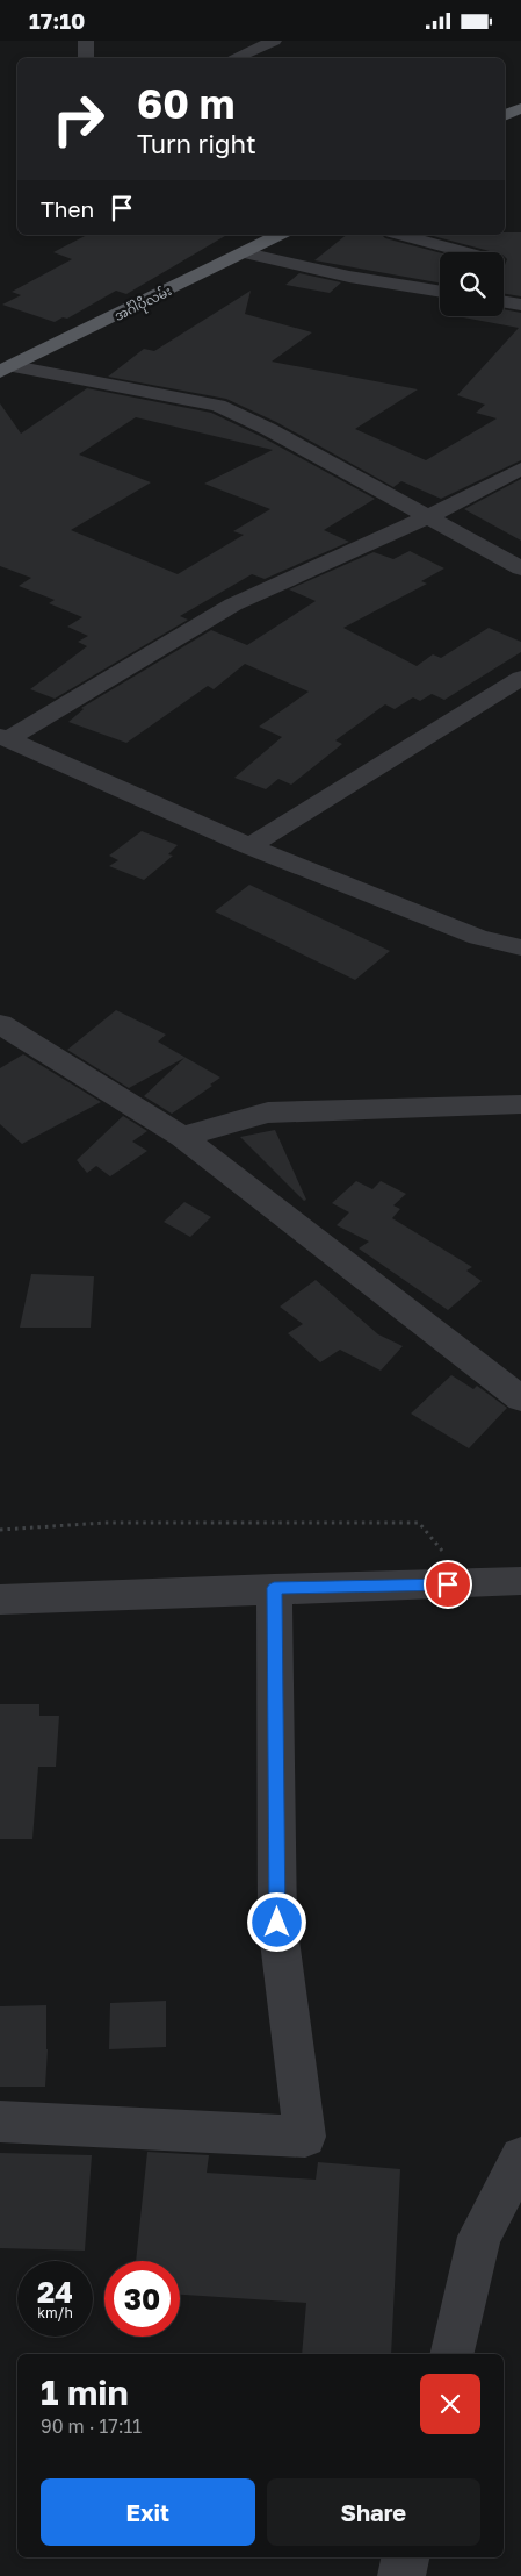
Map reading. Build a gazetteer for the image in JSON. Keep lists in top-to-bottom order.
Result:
{
  "streets": {
    "main road": ["အင်္ဂါပိုလမ်း"]
  },
  "page": {
    "status": "17:10",
    "turn": ["60 m", "Turn right"],
    "then": "Then",
    "speed": "24 km/h",
    "limit": "30",
    "heading": ["1 min", "90 m · 17:11"],
    "buttons": ["Exit", "Share"]
  }
}
